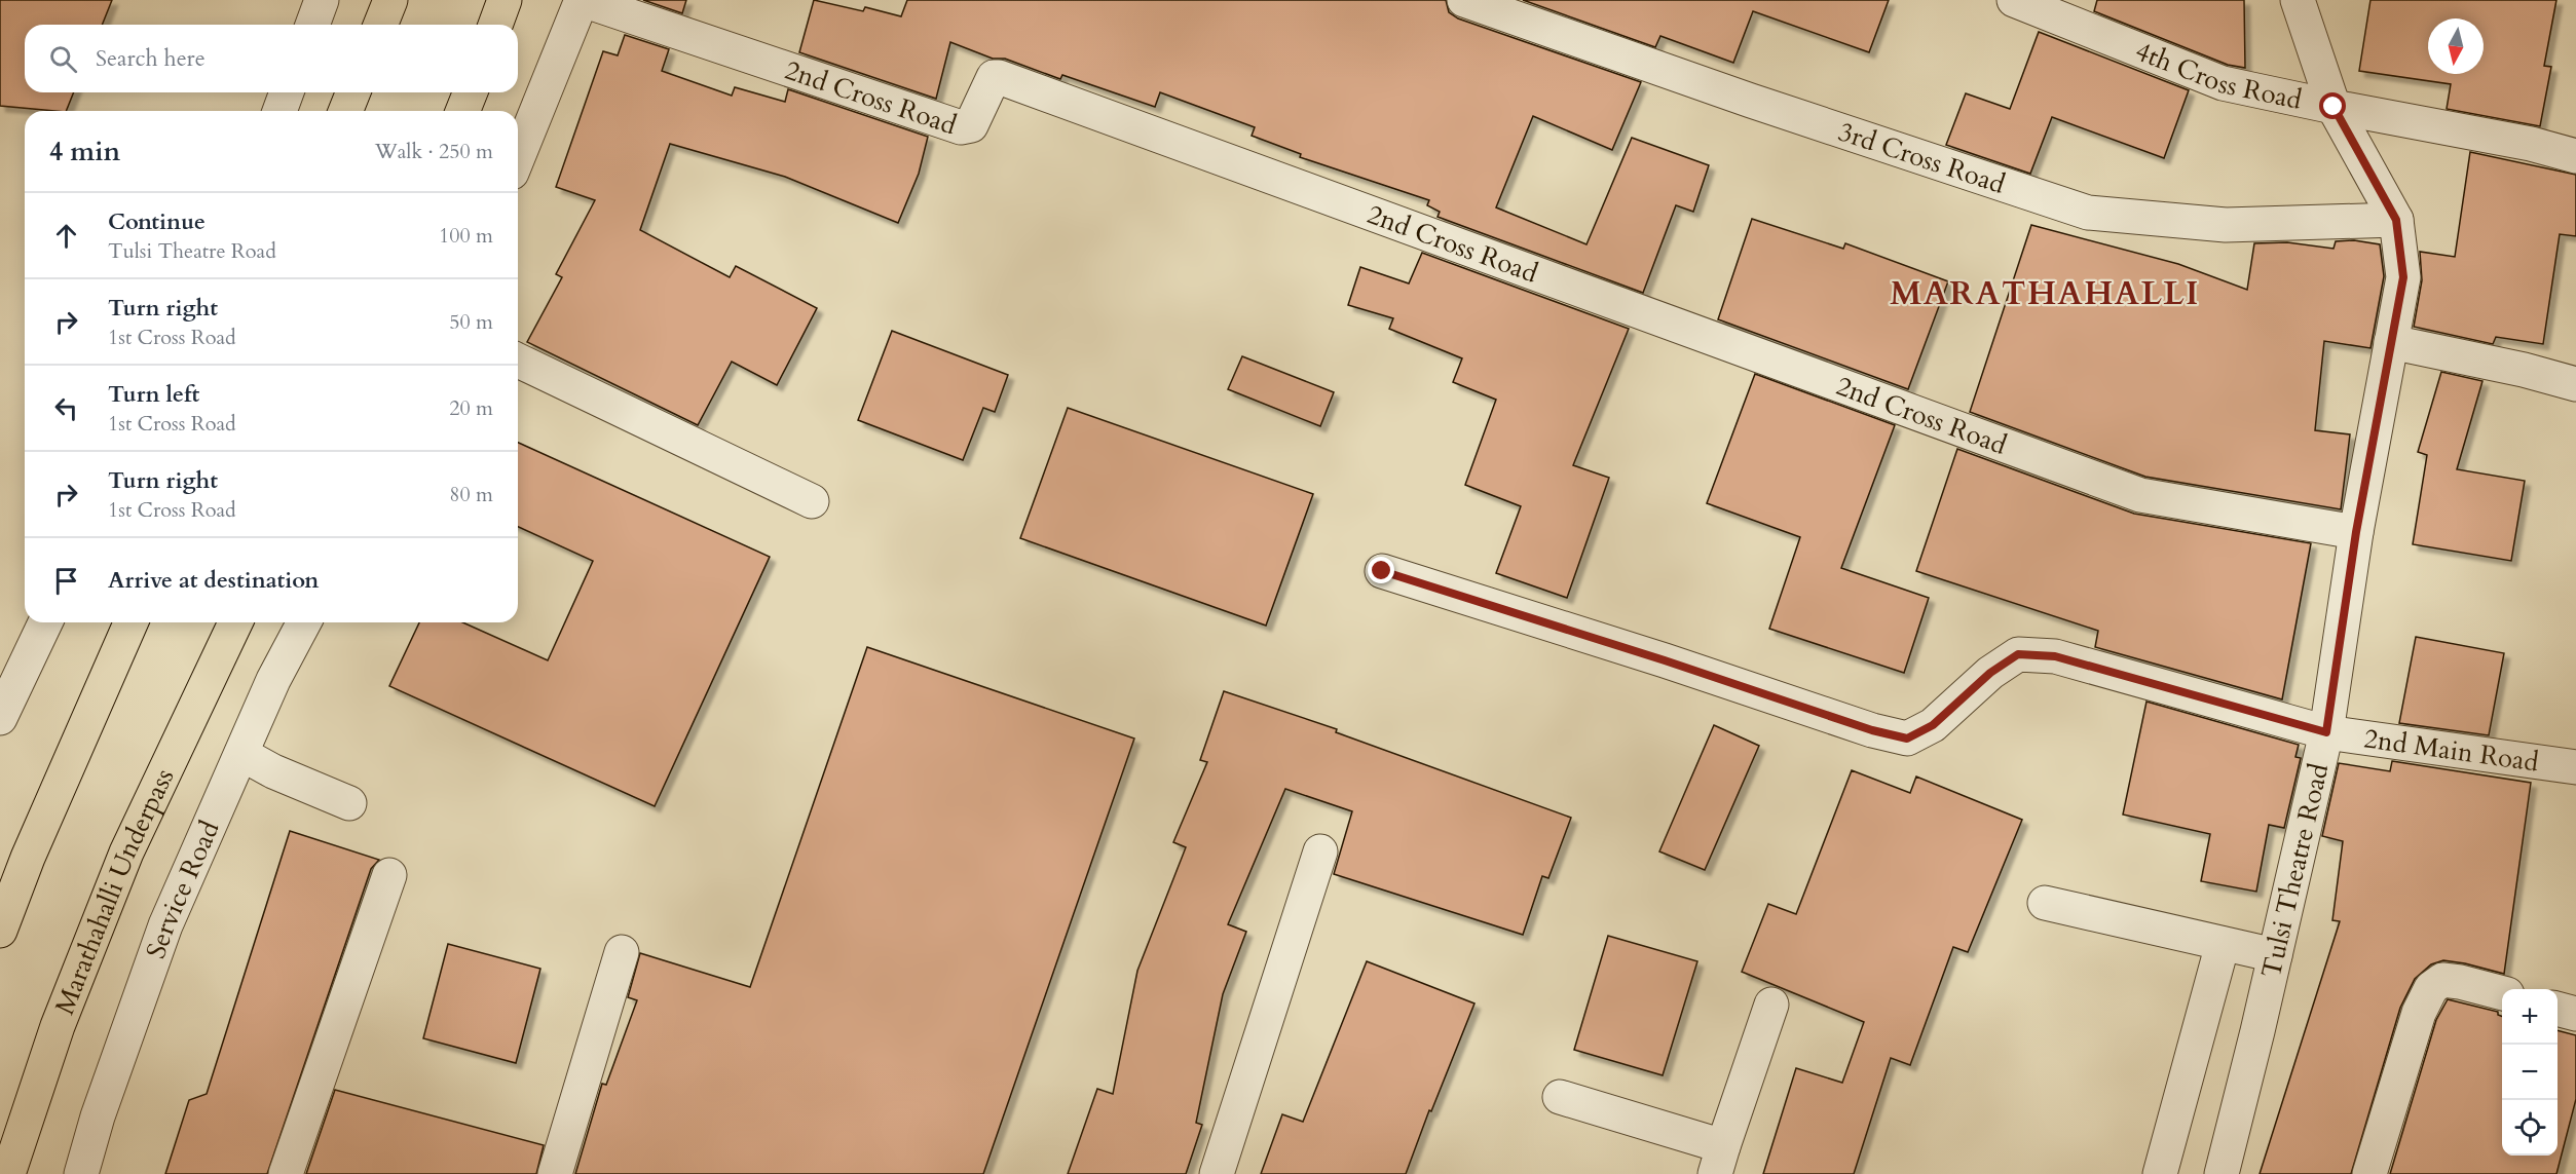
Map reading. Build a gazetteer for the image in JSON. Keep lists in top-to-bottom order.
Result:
{
  "streets": {
    "highway": ["Marathahalli Underpass"],
    "street": [
      "4th Cross Road",
      "2nd Cross Road",
      "3rd Cross Road",
      "2nd Main Road",
      "Tulsi Theatre Road",
      "Service Road"
    ]
  },
  "crossings": [
    ["4th Cross Road", "Tulsi Theatre Road"],
    ["2nd Cross Road", "Tulsi Theatre Road"],
    ["3rd Cross Road", "Tulsi Theatre Road"],
    ["2nd Main Road", "Tulsi Theatre Road"]
  ],
  "districts": ["MARATHAHALLI"],
  "north": "bottom",
  "page": {
    "search": "Search here",
    "heading": ["4 min", "Walk · 250 m"],
    "list": [
      ["Continue", "Tulsi Theatre Road", "100 m"],
      ["Turn right", "1st Cross Road", "50 m"],
      ["Turn left", "1st Cross Road", "20 m"],
      ["Turn right", "1st Cross Road", "80 m"],
      "Arrive at destination"
    ],
    "map_buttons": ["+", "−"]
  }
}
